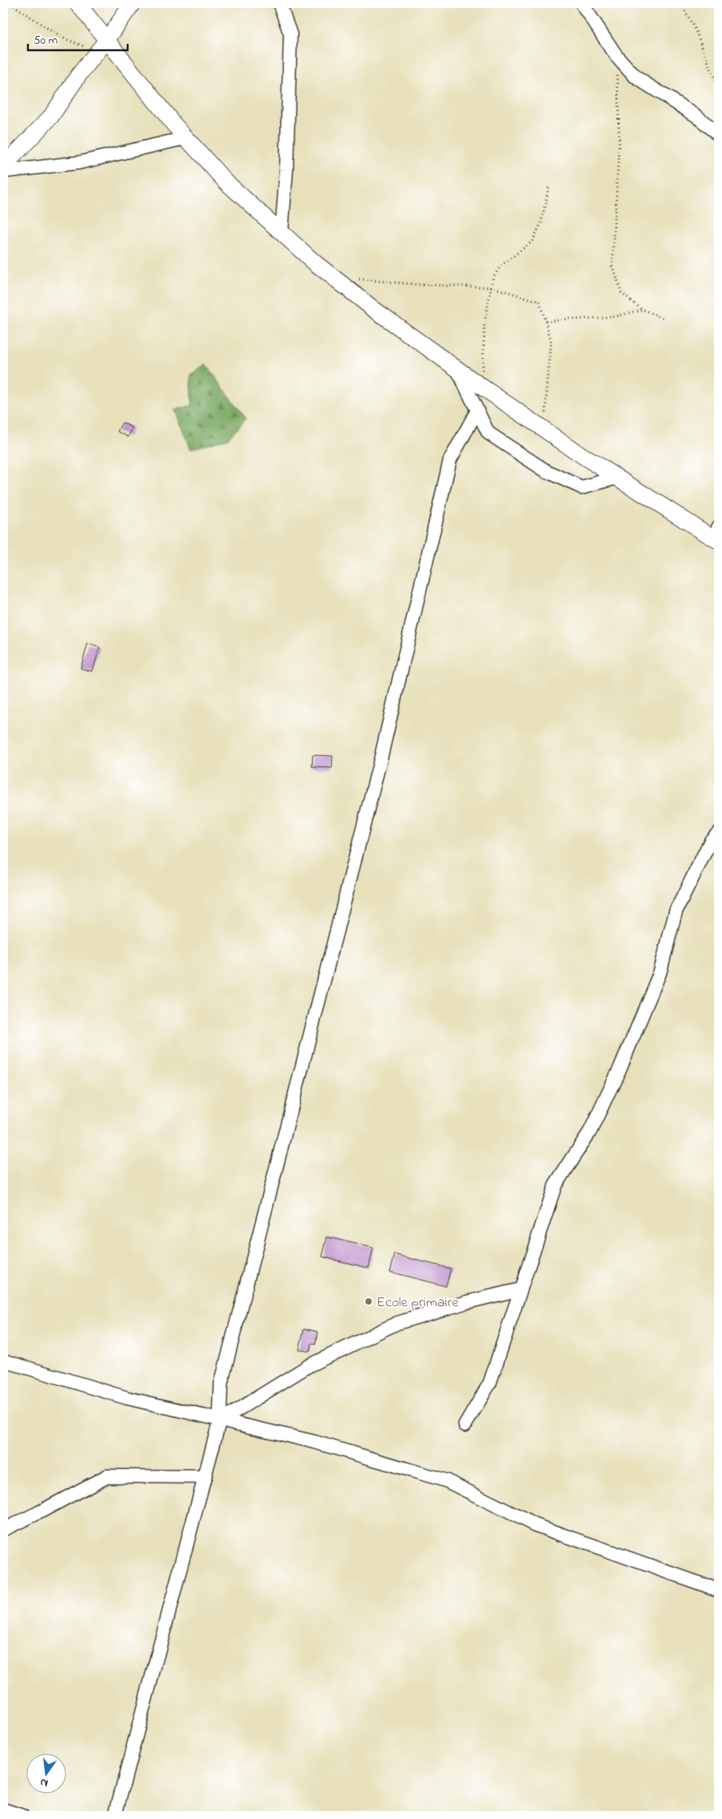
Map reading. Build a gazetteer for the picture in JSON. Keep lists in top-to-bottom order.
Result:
{
  "places": ["Ecole primaire"],
  "scale_bar": "50 m",
  "north": "bottom"
}
